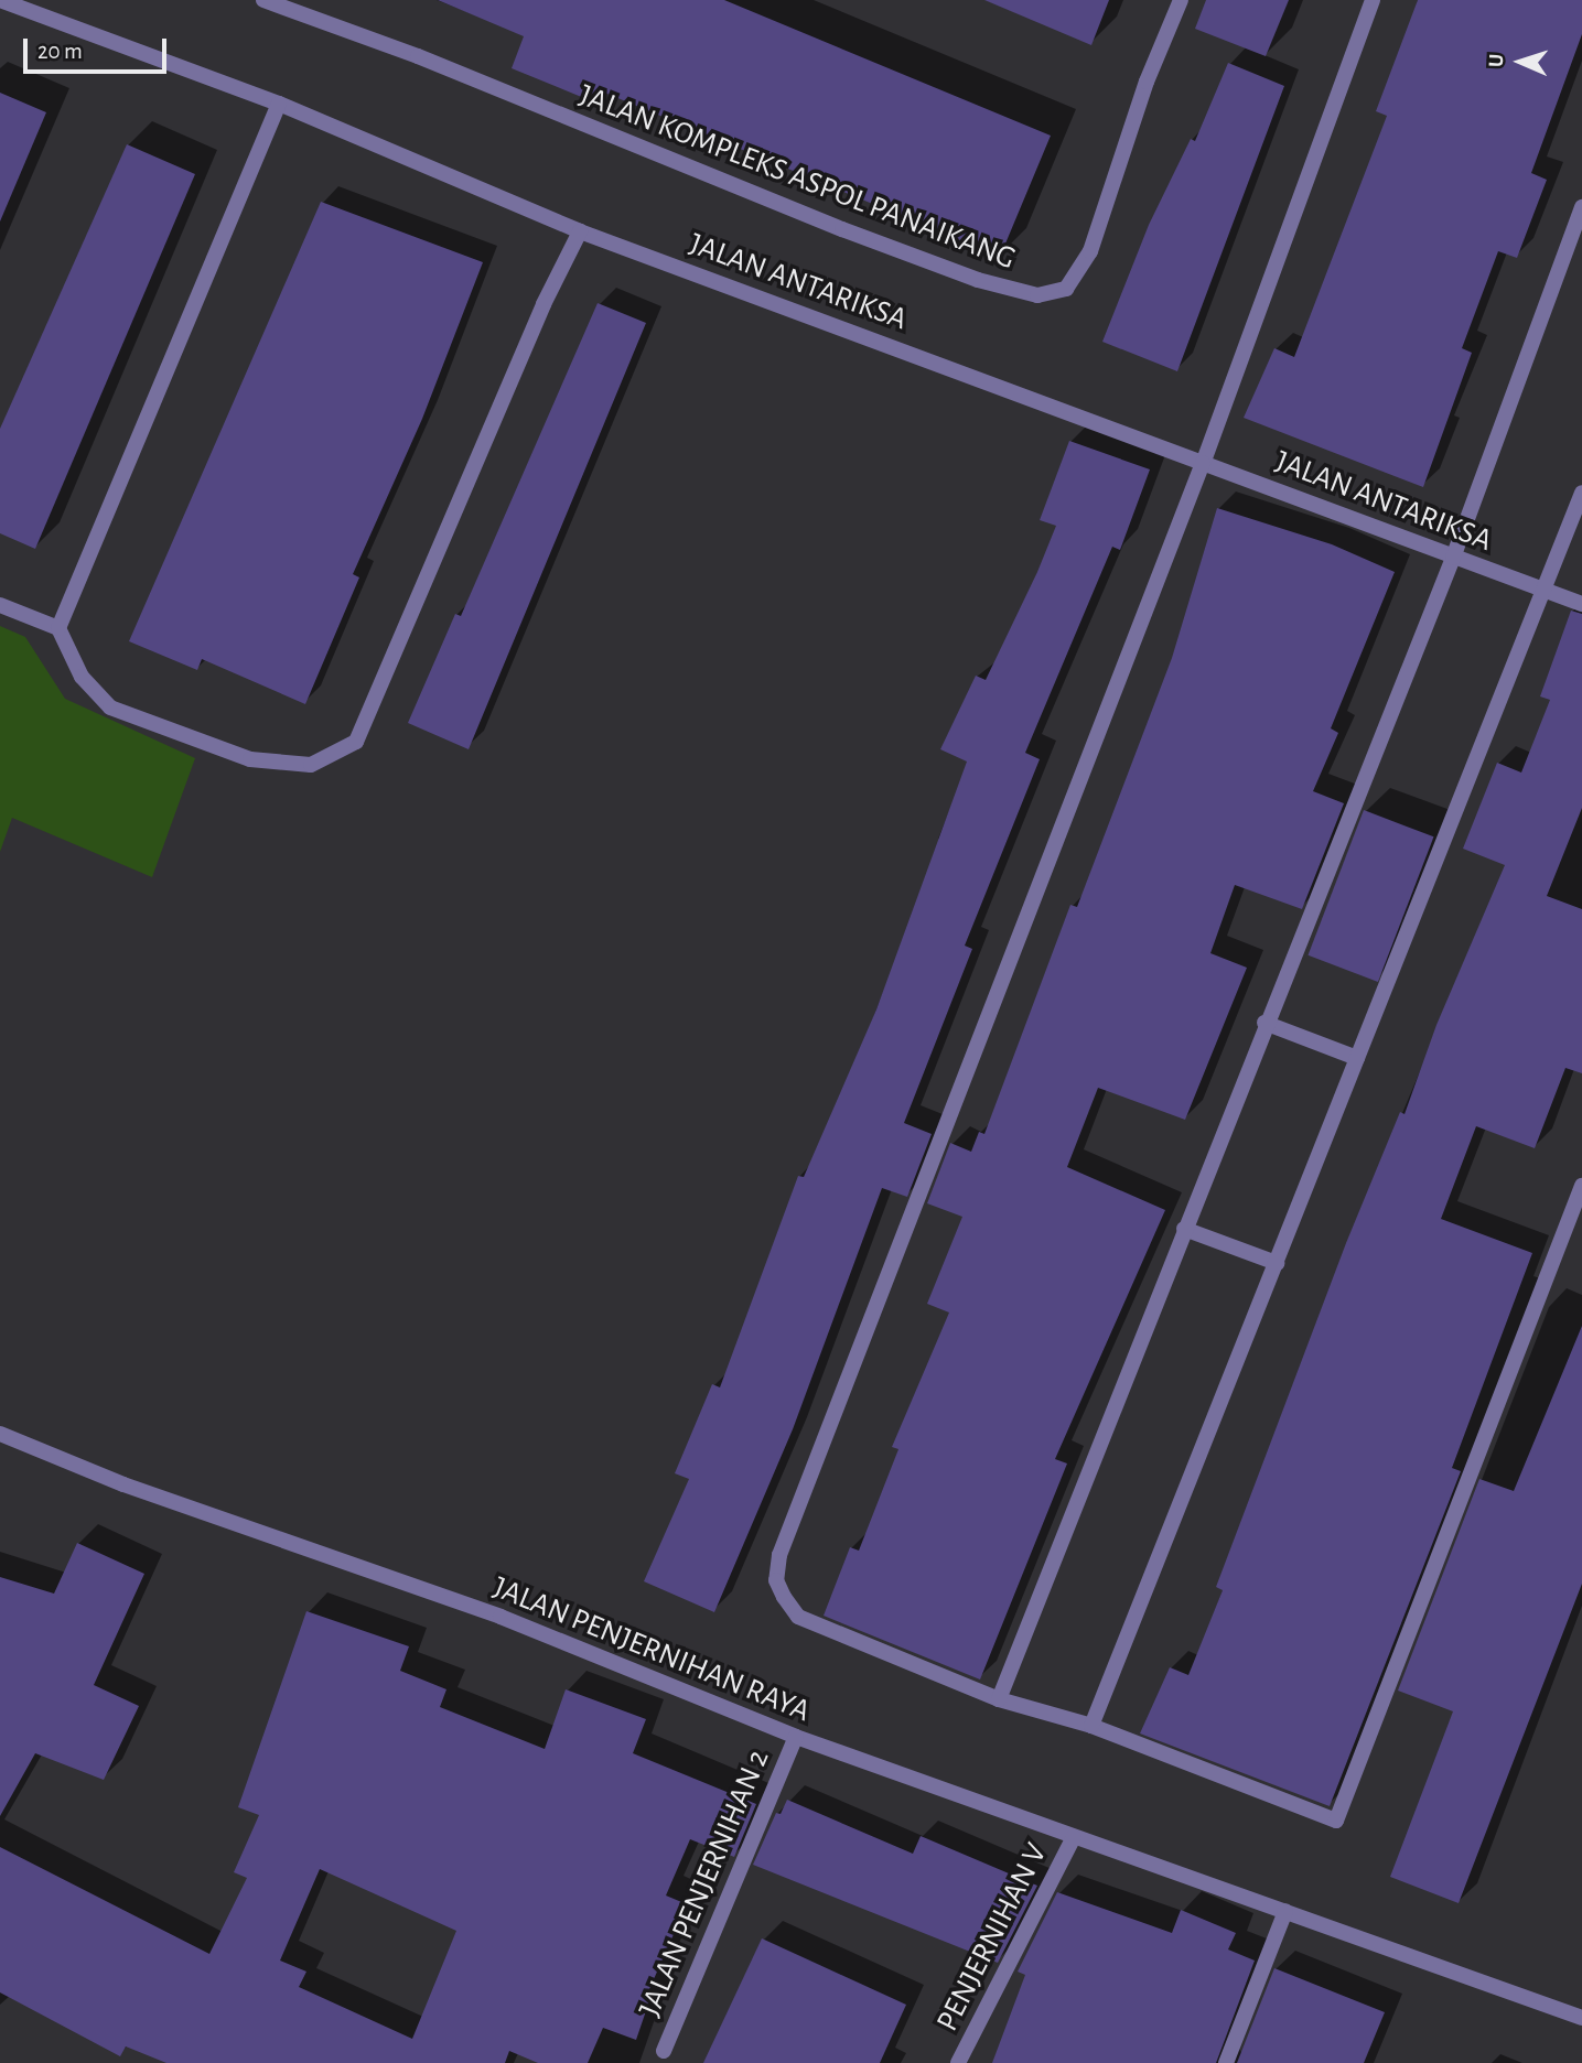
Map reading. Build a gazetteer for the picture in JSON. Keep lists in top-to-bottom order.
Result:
{
  "streets": {
    "street": [
      "JALAN KOMPLEKS ASPOL PANAIKANG",
      "JALAN ANTARIKSA",
      "JALAN PENJERNIHAN RAYA",
      "JALAN PENJERNIHAN 2",
      "PENJERNIHAN V"
    ]
  },
  "crossings": [
    ["JALAN PENJERNIHAN RAYA", "JALAN PENJERNIHAN 2"],
    ["JALAN PENJERNIHAN RAYA", "PENJERNIHAN V"]
  ],
  "scale_bar": "20 m",
  "north": "left"
}
